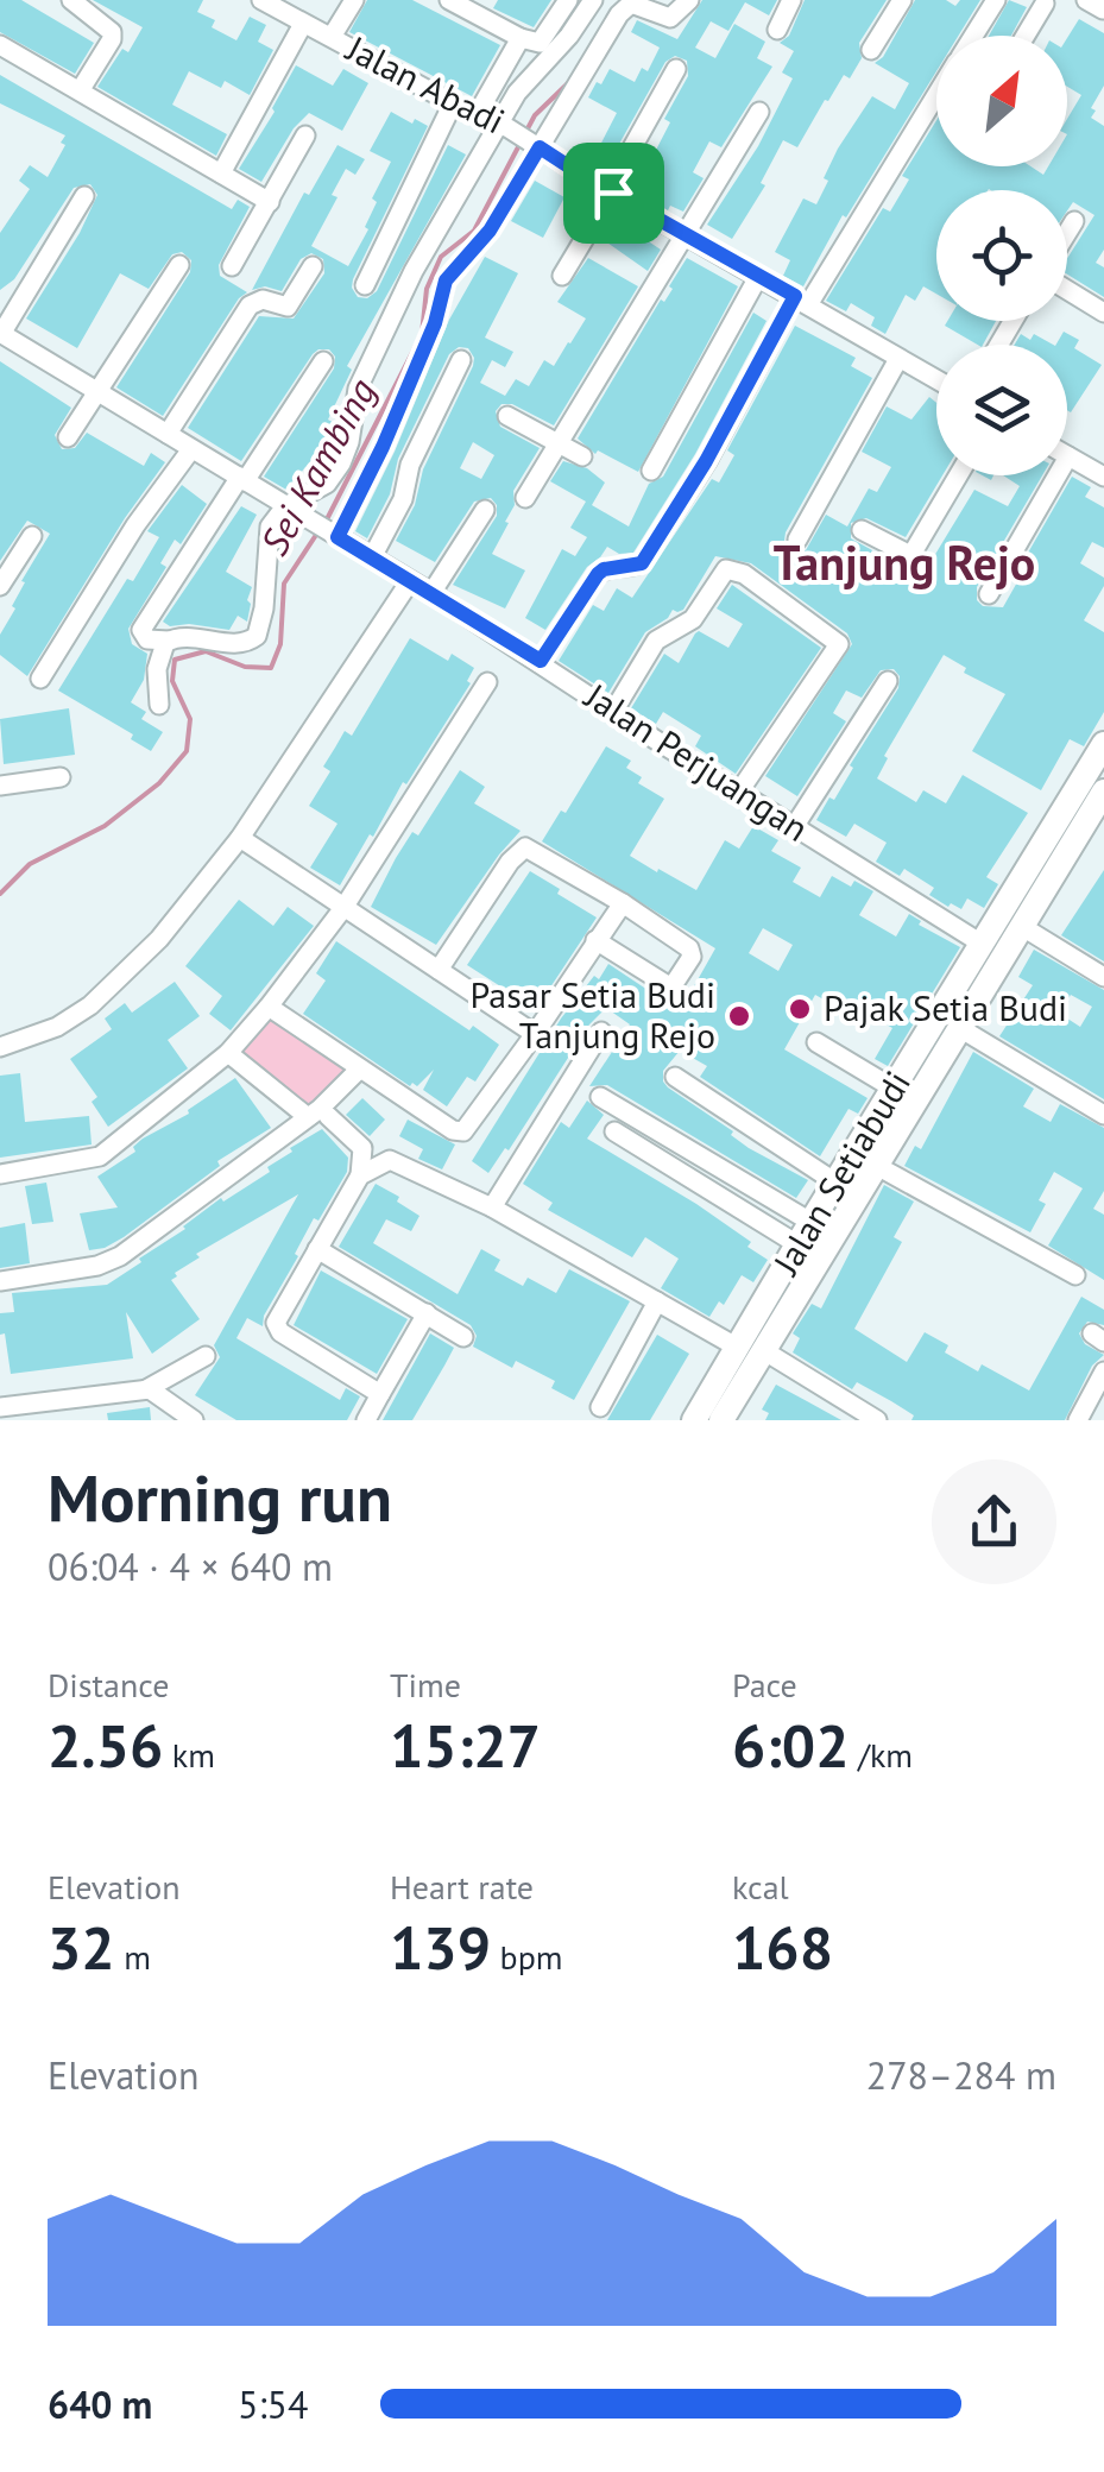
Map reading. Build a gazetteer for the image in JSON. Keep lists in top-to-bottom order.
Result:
{
  "streets": {
    "main road": ["Jalan Setiabudi"],
    "street": ["Jalan Abadi", "Jalan Perjuangan"]
  },
  "crossings": [
    ["Jalan Perjuangan", "Jalan Setiabudi"]
  ],
  "districts": ["Tanjung Rejo"],
  "water": ["Sei Kambing"],
  "places": ["Pajak Setia Budi", "Pasar Setia Budi Tanjung Rejo"],
  "north": "top right",
  "page": {
    "heading": ["Morning run", "06:04 · 4 × 640 m"],
    "stats": [
      ["Distance", "2.56 km"],
      ["Time", "15:27"],
      ["Pace", "6:02 /km"],
      ["Elevation", "32 m"],
      ["Heart rate", "139 bpm"],
      ["kcal", "168"]
    ],
    "chart": ["Elevation", "278–284 m"],
    "list": [
      {
        "name": "640 m",
        "note": "5:54"
      }
    ]
  }
}
